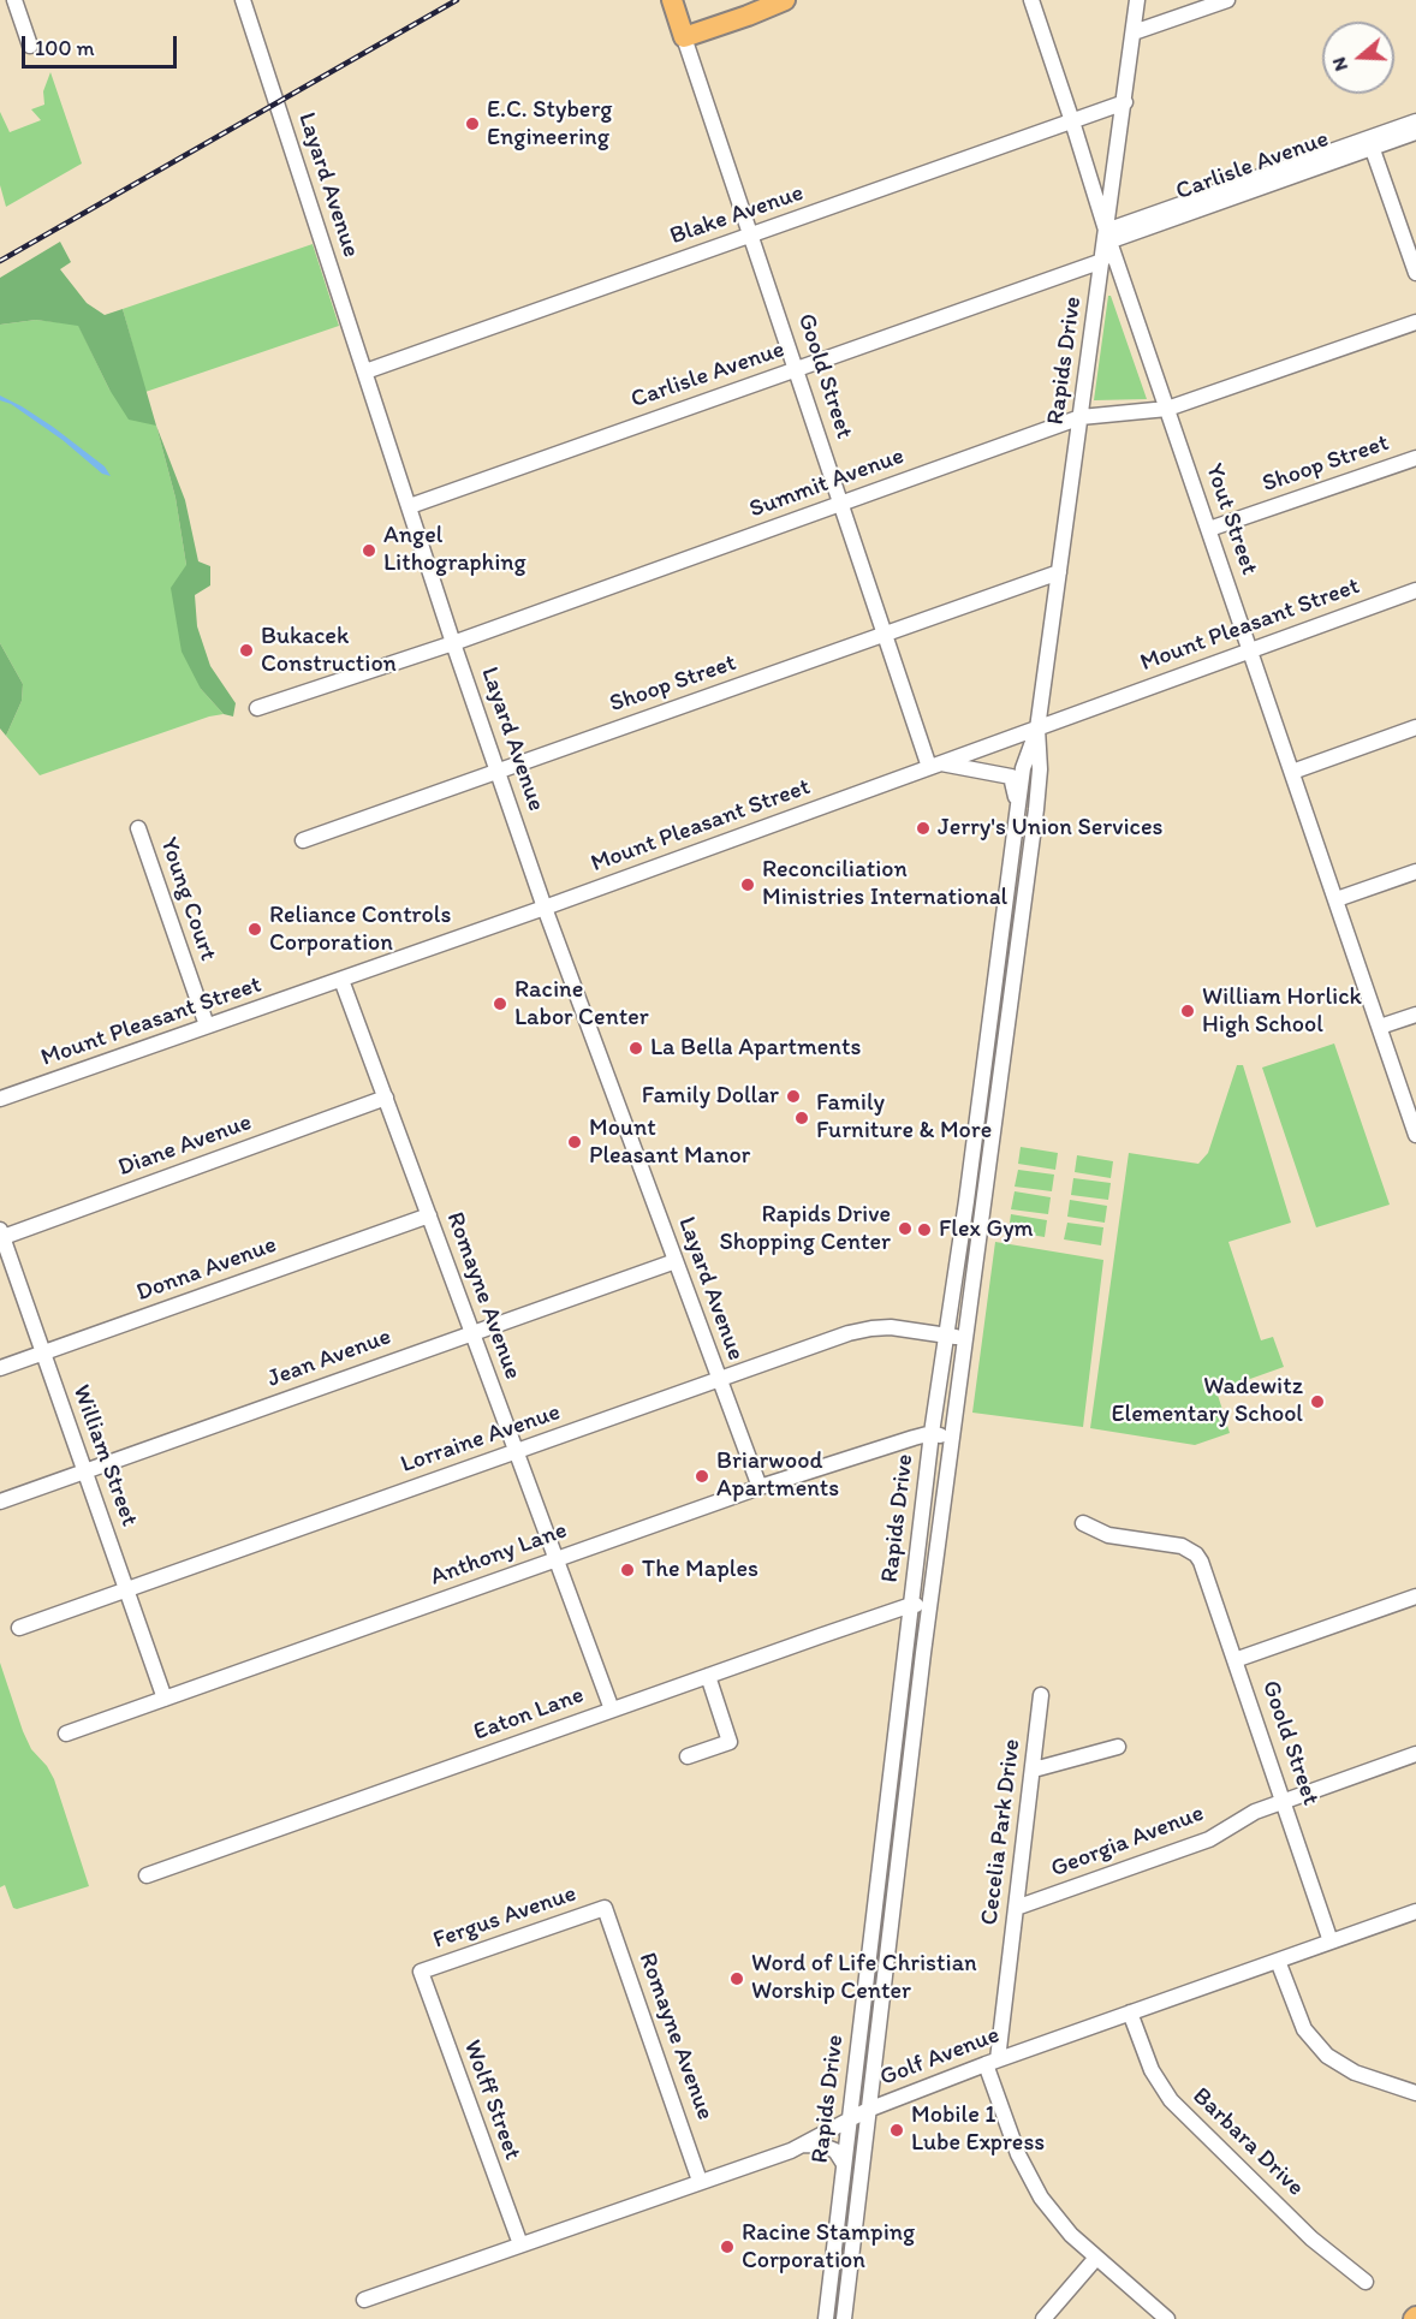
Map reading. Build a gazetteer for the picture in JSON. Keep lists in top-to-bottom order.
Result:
{
  "streets": {
    "main road": ["Goold Street"],
    "street": [
      "Carlisle Avenue",
      "Layard Avenue",
      "Blake Avenue",
      "Rapids Drive",
      "Shoop Street",
      "Summit Avenue",
      "Yout Street",
      "Mount Pleasant Street",
      "Young Court",
      "Diane Avenue",
      "Donna Avenue",
      "Romayne Avenue",
      "Jean Avenue",
      "Lorraine Avenue",
      "William Street",
      "Anthony Lane",
      "Eaton Lane",
      "Cecelia Park Drive",
      "Georgia Avenue",
      "Fergus Avenue",
      "Golf Avenue",
      "Wolff Street",
      "Barbara Drive"
    ]
  },
  "crossings": [
    ["Carlisle Avenue", "Layard Avenue"],
    ["Carlisle Avenue", "Rapids Drive"],
    ["Carlisle Avenue", "Goold Street"],
    ["Carlisle Avenue", "Yout Street"],
    ["Layard Avenue", "Blake Avenue"],
    ["Layard Avenue", "Shoop Street"],
    ["Layard Avenue", "Summit Avenue"],
    ["Layard Avenue", "Mount Pleasant Street"],
    ["Layard Avenue", "Jean Avenue"],
    ["Layard Avenue", "Lorraine Avenue"],
    ["Layard Avenue", "Anthony Lane"],
    ["Blake Avenue", "Rapids Drive"],
    ["Blake Avenue", "Goold Street"],
    ["Blake Avenue", "Yout Street"],
    ["Rapids Drive", "Shoop Street"],
    ["Rapids Drive", "Summit Avenue"],
    ["Rapids Drive", "Yout Street"],
    ["Rapids Drive", "Mount Pleasant Street"],
    ["Rapids Drive", "Lorraine Avenue"],
    ["Rapids Drive", "Anthony Lane"],
    ["Rapids Drive", "Eaton Lane"],
    ["Rapids Drive", "Golf Avenue"],
    ["Goold Street", "Shoop Street"],
    ["Goold Street", "Summit Avenue"],
    ["Goold Street", "Mount Pleasant Street"],
    ["Goold Street", "Georgia Avenue"],
    ["Goold Street", "Golf Avenue"],
    ["Shoop Street", "Yout Street"],
    ["Summit Avenue", "Yout Street"],
    ["Yout Street", "Mount Pleasant Street"],
    ["Mount Pleasant Street", "Young Court"],
    ["Mount Pleasant Street", "Romayne Avenue"],
    ["Diane Avenue", "Romayne Avenue"],
    ["Diane Avenue", "William Street"],
    ["Donna Avenue", "Romayne Avenue"],
    ["Donna Avenue", "William Street"],
    ["Romayne Avenue", "Jean Avenue"],
    ["Romayne Avenue", "Lorraine Avenue"],
    ["Romayne Avenue", "Anthony Lane"],
    ["Romayne Avenue", "Eaton Lane"],
    ["Romayne Avenue", "Fergus Avenue"],
    ["Romayne Avenue", "Golf Avenue"],
    ["Jean Avenue", "William Street"],
    ["Lorraine Avenue", "William Street"],
    ["William Street", "Anthony Lane"],
    ["Cecelia Park Drive", "Georgia Avenue"],
    ["Cecelia Park Drive", "Golf Avenue"],
    ["Fergus Avenue", "Wolff Street"],
    ["Golf Avenue", "Wolff Street"],
    ["Golf Avenue", "Barbara Drive"]
  ],
  "places": [
    "E.C. Styberg Engineering",
    "Angel Lithographing",
    "Bukacek Construction",
    "Jerry's Union Services",
    "Reconciliation Ministries International",
    "Reliance Controls Corporation",
    "Racine Labor Center",
    "William Horlick High School",
    "La Bella Apartments",
    "Family Dollar",
    "Family Furniture & More",
    "Mount Pleasant Manor",
    "Rapids Drive Shopping Center",
    "Flex Gym",
    "Wadewitz Elementary School",
    "Briarwood Apartments",
    "The Maples",
    "Word of Life Christian Worship Center",
    "Mobile 1 Lube Express",
    "Racine Stamping Corporation"
  ],
  "scale_bar": "100 m",
  "north": "left"
}
